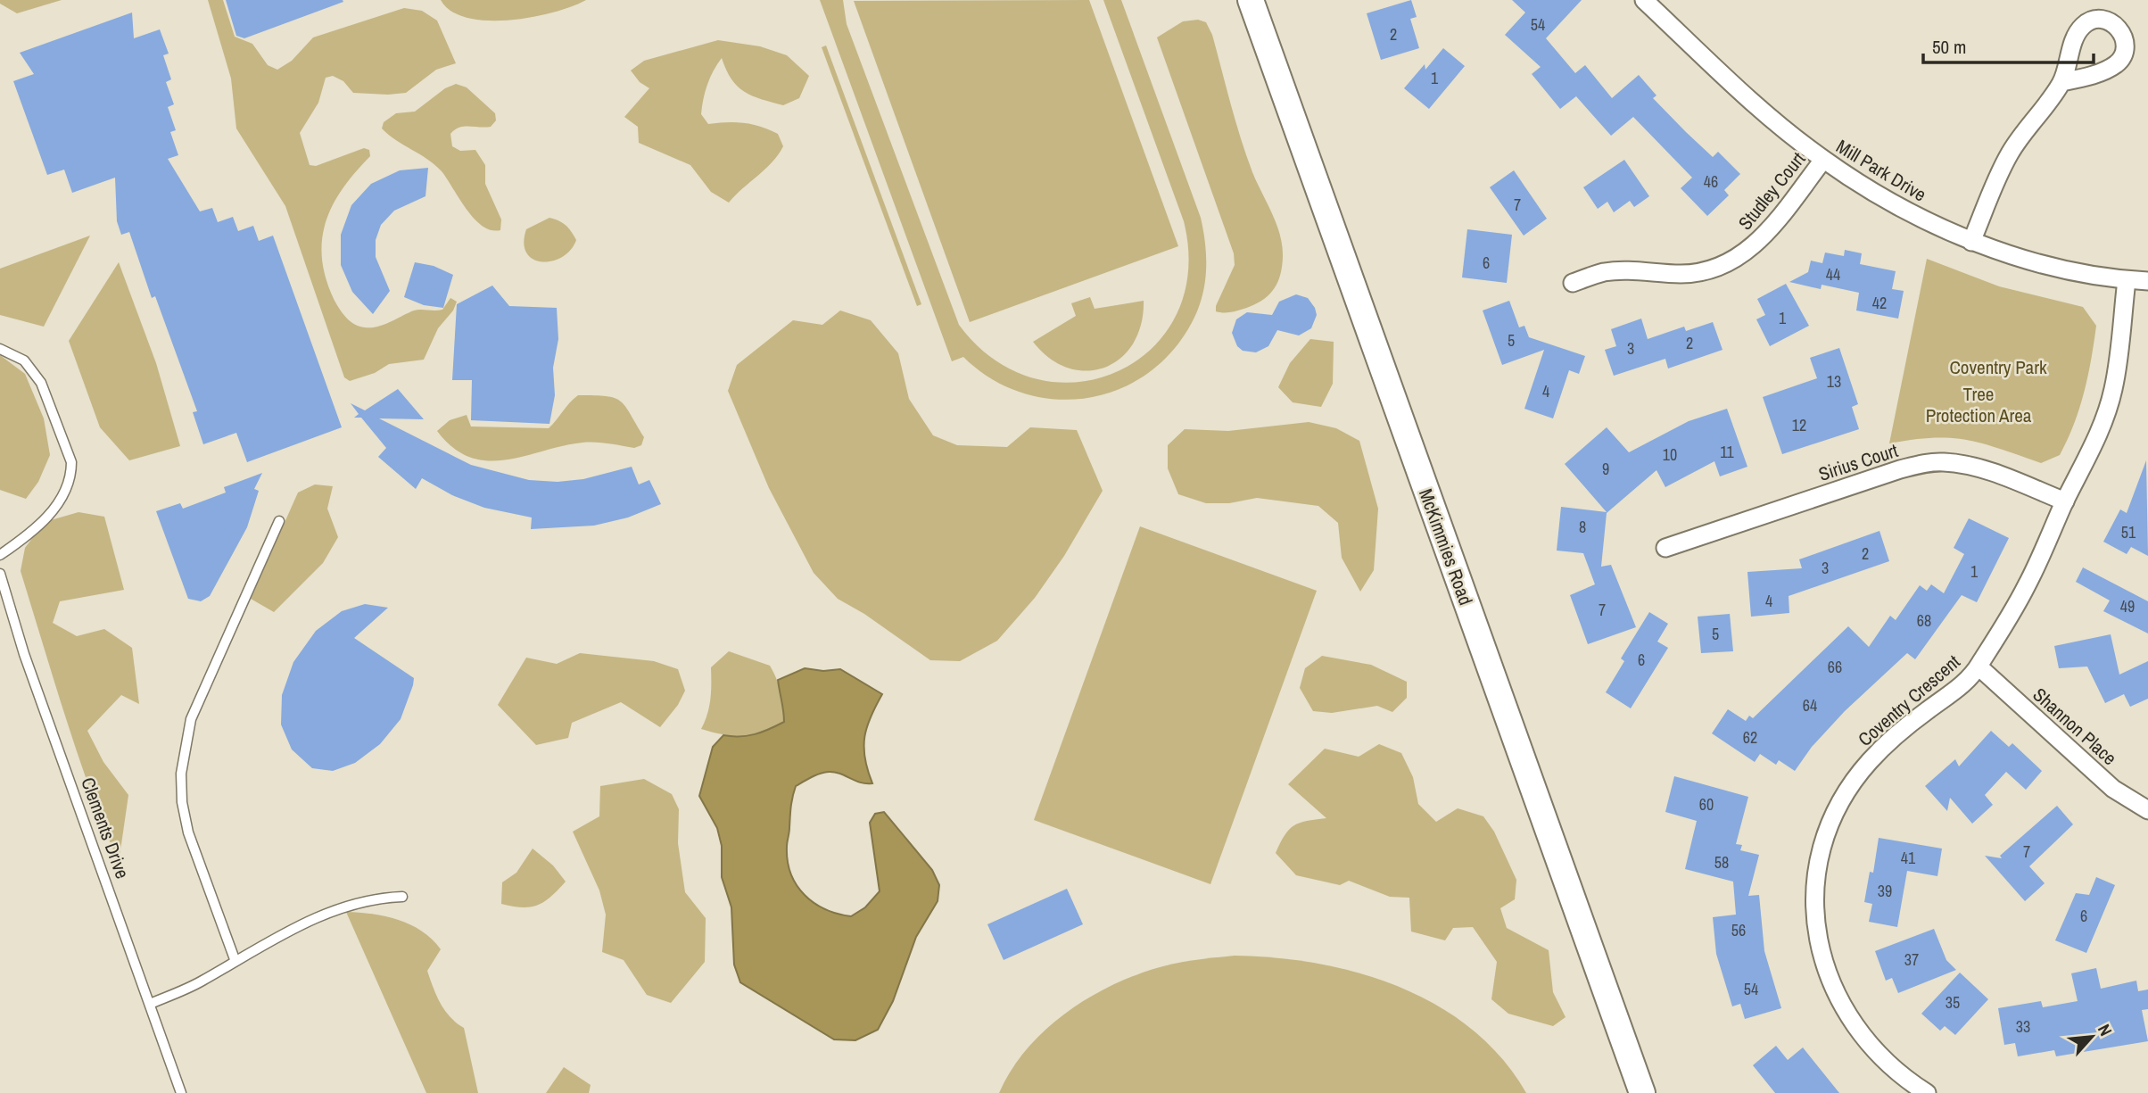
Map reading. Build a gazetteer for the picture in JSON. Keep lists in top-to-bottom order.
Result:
{
  "streets": {
    "main road": ["McKimmies Road"],
    "street": [
      "Mill Park Drive",
      "Studley Court",
      "Sirius Court",
      "Coventry Crescent",
      "Shannon Place"
    ],
    "lane": ["Clements Drive"]
  },
  "crossings": [
    ["Mill Park Drive", "Studley Court"],
    ["Mill Park Drive", "Coventry Crescent"],
    ["Sirius Court", "Coventry Crescent"],
    ["Coventry Crescent", "Shannon Place"]
  ],
  "parks": ["Coventry Park", "Tree Protection Area"],
  "house_numbers": [
    "54",
    "2",
    "1",
    "46",
    "7",
    "6",
    "44",
    "42",
    "1",
    "5",
    "2",
    "3",
    "13",
    "4",
    "12",
    "11",
    "10",
    "9",
    "8",
    "51",
    "2",
    "3",
    "1",
    "4",
    "49",
    "7",
    "68",
    "5",
    "6",
    "66",
    "64",
    "62",
    "60",
    "7",
    "41",
    "58",
    "39",
    "6",
    "56",
    "37",
    "54",
    "35",
    "33"
  ],
  "scale_bar": "50 m",
  "north": "top right"
}
